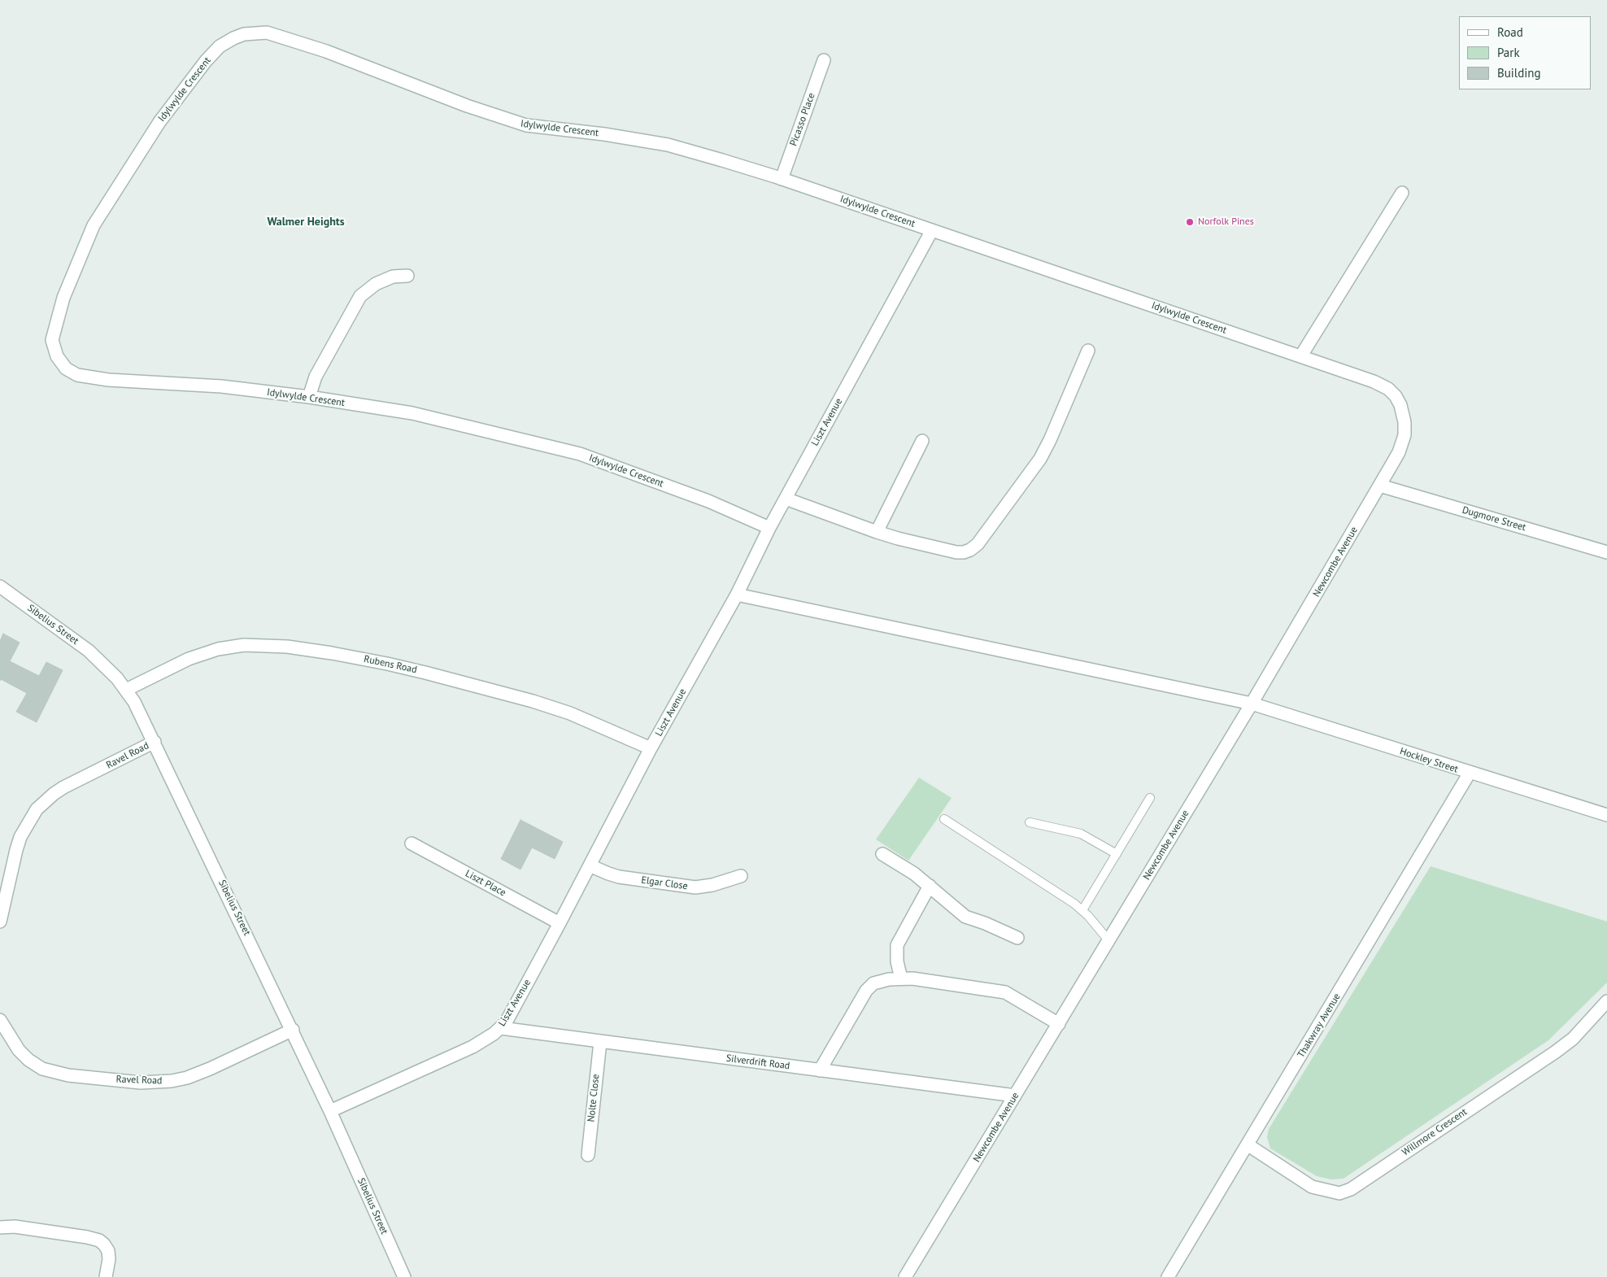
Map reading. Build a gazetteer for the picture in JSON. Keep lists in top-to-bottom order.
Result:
{
  "streets": {
    "street": [
      "Idylwylde Crescent",
      "Picasso Place",
      "Liszt Avenue",
      "Dugmore Street",
      "Newcombe Avenue",
      "Sibelius Street",
      "Rubens Road",
      "Ravel Road",
      "Hockley Street",
      "Liszt Place",
      "Elgar Close",
      "Thakwray Avenue",
      "Silverdrift Road",
      "Nolte Close",
      "Willmore Crescent"
    ]
  },
  "crossings": [
    ["Idylwylde Crescent", "Picasso Place"],
    ["Idylwylde Crescent", "Liszt Avenue"],
    ["Idylwylde Crescent", "Newcombe Avenue"],
    ["Liszt Avenue", "Sibelius Street"],
    ["Liszt Avenue", "Rubens Road"],
    ["Liszt Avenue", "Hockley Street"],
    ["Liszt Avenue", "Liszt Place"],
    ["Liszt Avenue", "Elgar Close"],
    ["Liszt Avenue", "Silverdrift Road"],
    ["Dugmore Street", "Newcombe Avenue"],
    ["Newcombe Avenue", "Hockley Street"],
    ["Newcombe Avenue", "Silverdrift Road"],
    ["Sibelius Street", "Rubens Road"],
    ["Sibelius Street", "Ravel Road"],
    ["Hockley Street", "Thakwray Avenue"],
    ["Thakwray Avenue", "Willmore Crescent"],
    ["Silverdrift Road", "Nolte Close"]
  ],
  "districts": ["Walmer Heights"],
  "places": ["Norfolk Pines"],
  "legend": ["Road", "Park", "Building"]
}
